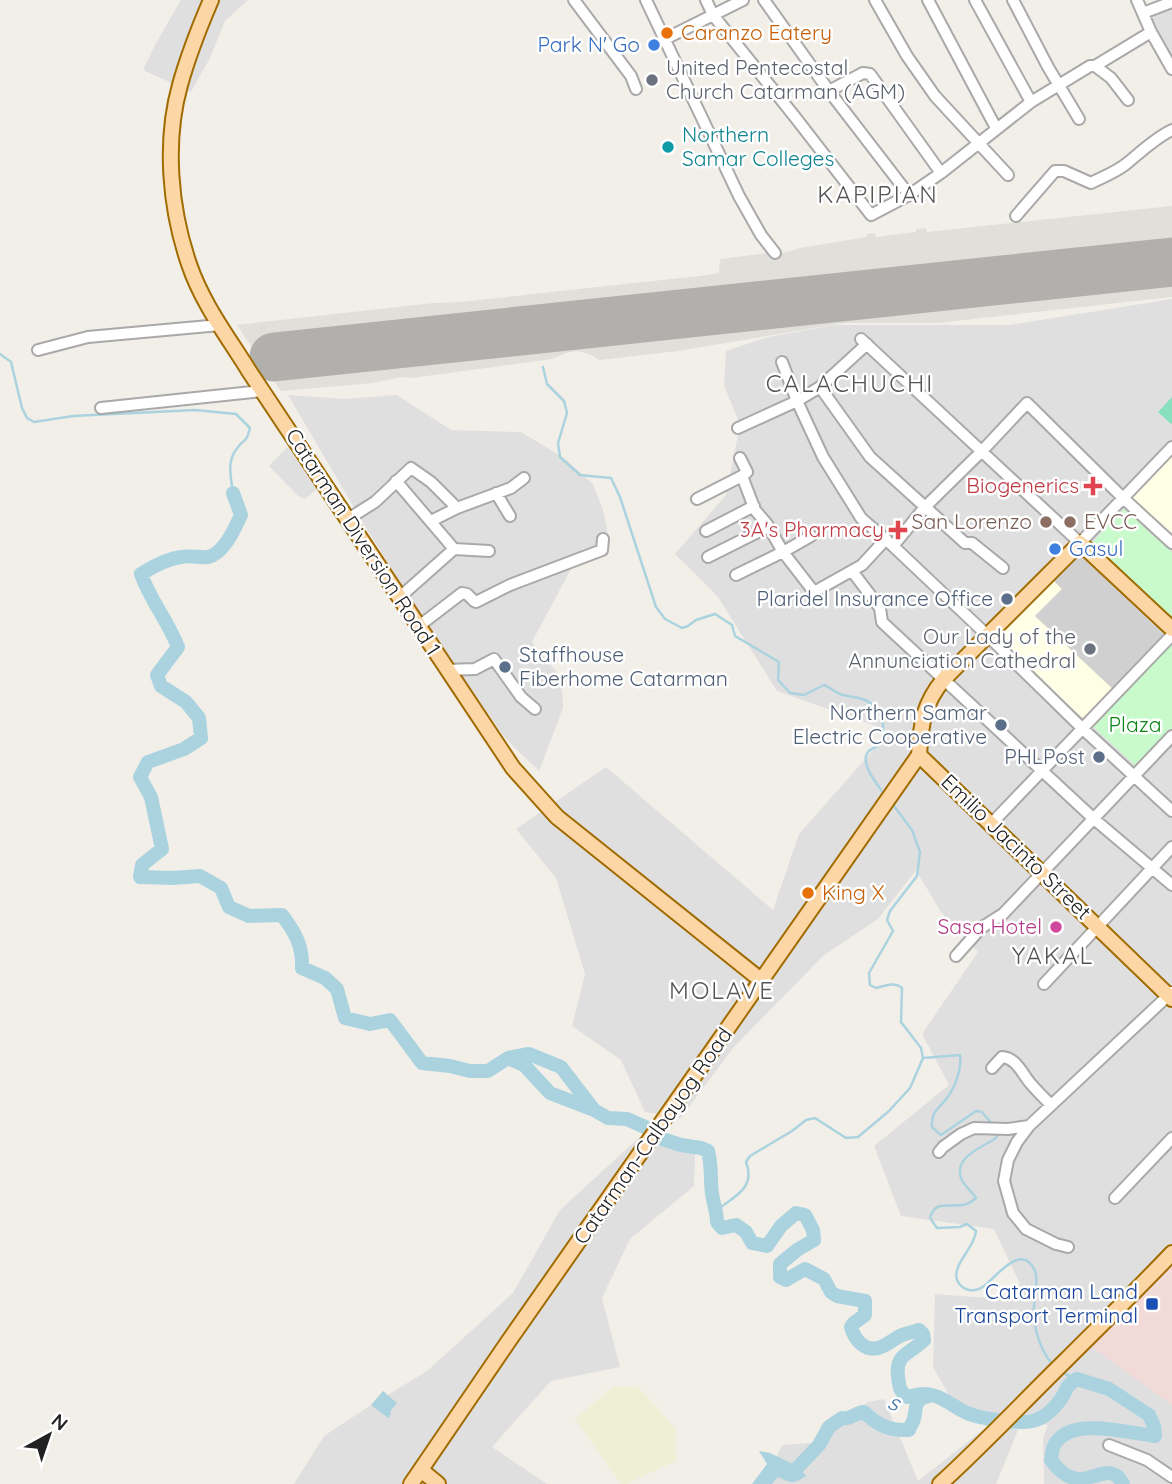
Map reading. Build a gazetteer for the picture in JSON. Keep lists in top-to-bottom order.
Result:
{
  "streets": {
    "main road": ["Catarman Diversion Road 1", "Emilio Jacinto Street", "Catarman-Calbayog Road"]
  },
  "crossings": [
    ["Catarman Diversion Road 1", "Catarman-Calbayog Road"],
    ["Emilio Jacinto Street", "Catarman-Calbayog Road"]
  ],
  "districts": [
    "KAPIPIAN",
    "CALACHUCHI",
    "YAKAL",
    "MOLAVE"
  ],
  "water": ["s"],
  "parks": ["Plaza"],
  "places": {
    "other": [
      "Caranzo Eatery",
      "Park N' Go",
      "United Pentecostal Church Catarman (AGM)",
      "Northern Samar Colleges",
      "San Lorenzo",
      "EVCC",
      "Gasul",
      "Plaridel Insurance Office",
      "Our Lady of the Annunciation Cathedral",
      "Staffhouse Fiberhome Catarman",
      "Northern Samar Electric Cooperative",
      "PHLPost",
      "King X",
      "Sasa Hotel"
    ],
    "health": ["Biogenerics", "3A's Pharmacy"],
    "transit": ["Catarman Land Transport Terminal"]
  },
  "north": "top right"
}
